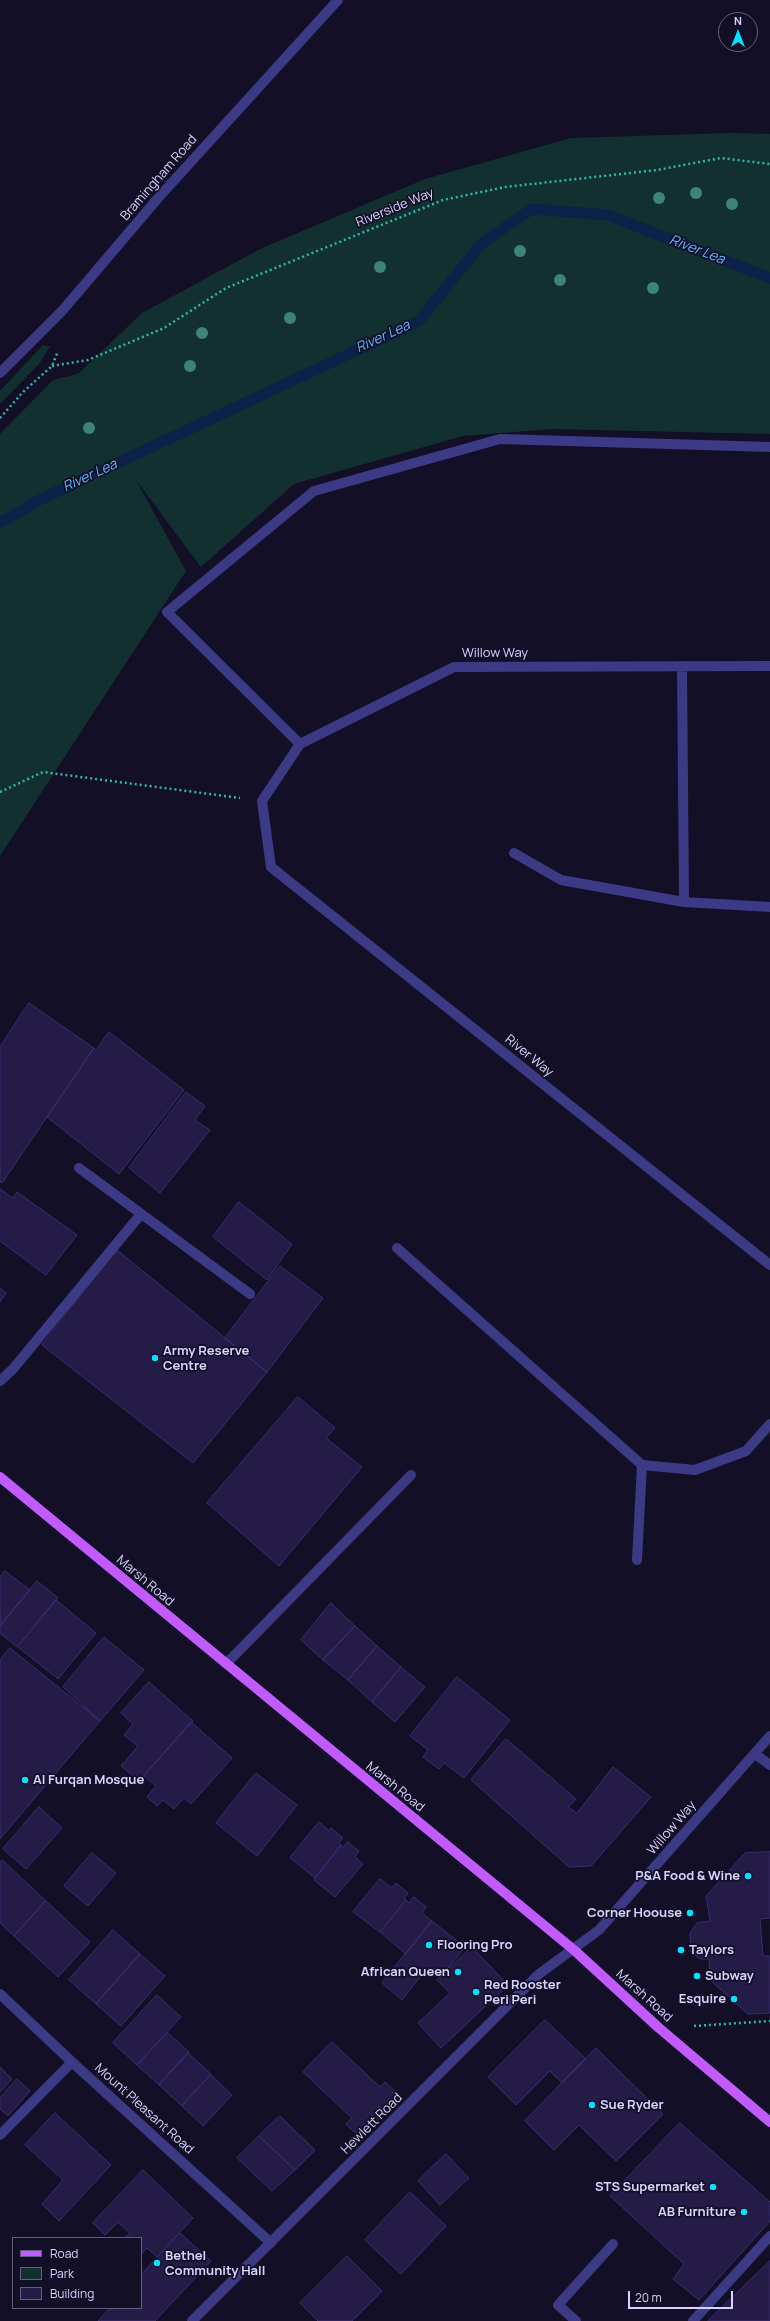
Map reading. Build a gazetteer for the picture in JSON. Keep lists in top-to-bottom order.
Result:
{
  "streets": {
    "main road": ["Marsh Road"],
    "street": [
      "Bramingham Road",
      "Willow Way",
      "River Way",
      "Mount Pleasant Road",
      "Hewlett Road"
    ],
    "path": ["Riverside Way"]
  },
  "crossings": [
    ["Willow Way", "River Way"],
    ["Willow Way", "Marsh Road"],
    ["Willow Way", "Hewlett Road"],
    ["Marsh Road", "Hewlett Road"],
    ["Mount Pleasant Road", "Hewlett Road"]
  ],
  "water": ["River Lea"],
  "places": [
    "Army Reserve Centre",
    "Al Furqan Mosque",
    "P&A Food & Wine",
    "Corner Hoouse",
    "Flooring Pro",
    "Taylors",
    "African Queen",
    "Subway",
    "Red Rooster Peri Peri",
    "Esquire",
    "Sue Ryder",
    "STS Supermarket",
    "AB Furniture",
    "Bethel Community Hall"
  ],
  "legend": ["Road", "Park", "Building"],
  "scale_bar": "20 m",
  "north": "top"
}
